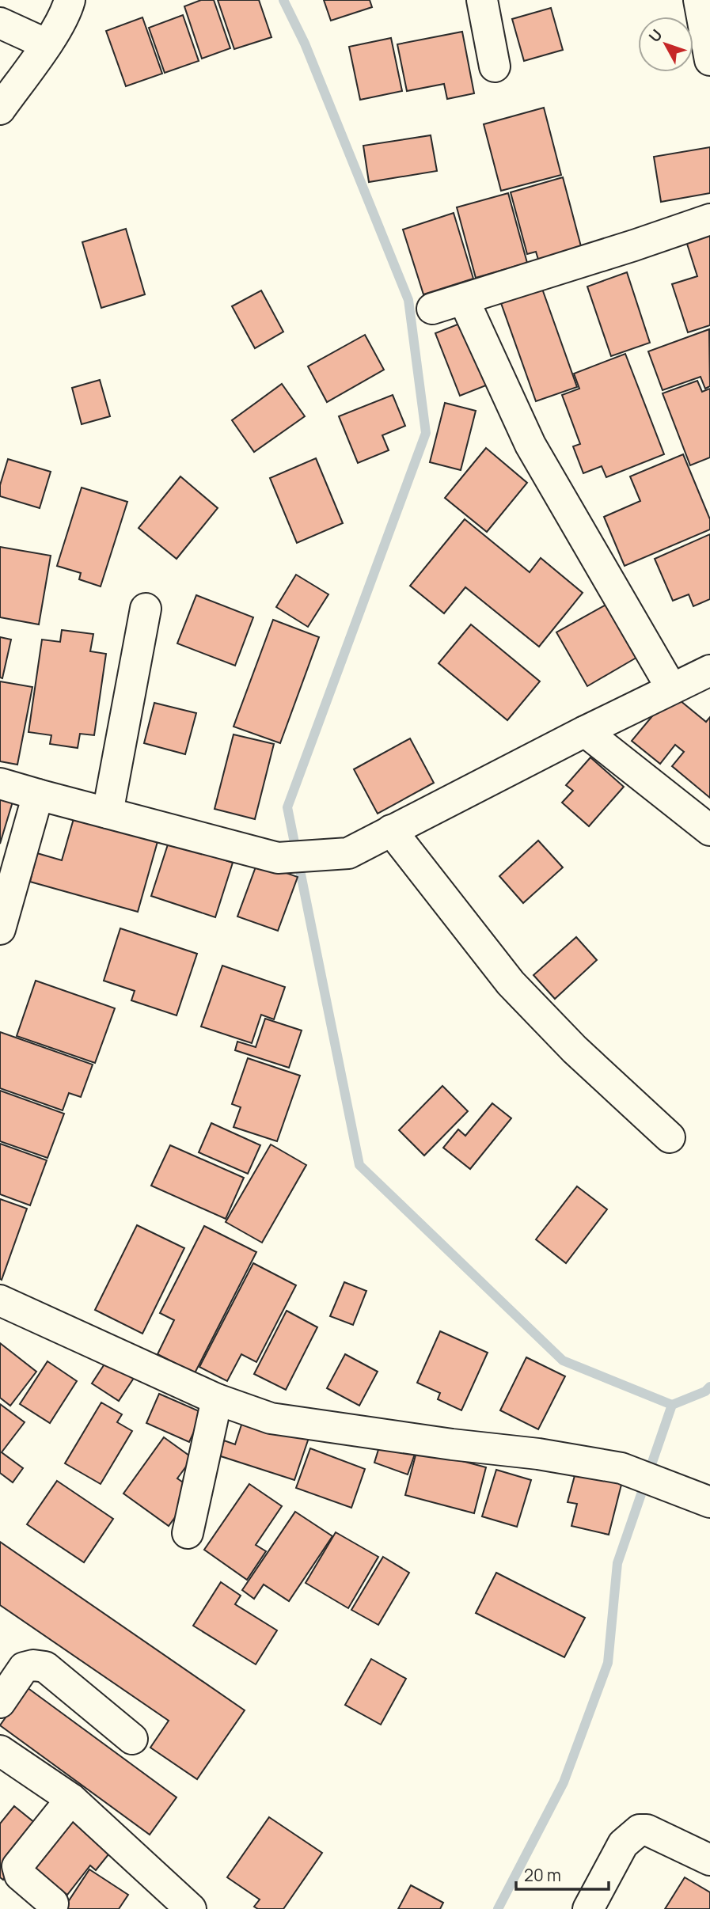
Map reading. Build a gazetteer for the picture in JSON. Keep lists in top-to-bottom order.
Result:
{
  "scale_bar": "20 m",
  "north": "top left"
}
